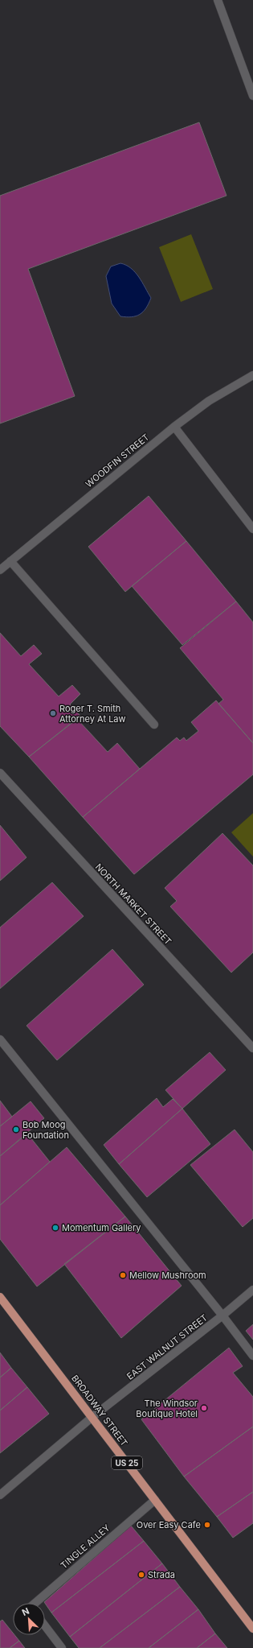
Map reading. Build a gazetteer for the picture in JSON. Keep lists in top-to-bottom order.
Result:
{
  "streets": {
    "main road": ["BROADWAY STREET", "US 25"],
    "street": [
      "WOODFIN STREET",
      "NORTH MARKET STREET",
      "EAST WALNUT STREET",
      "TINGLE ALLEY"
    ]
  },
  "crossings": [
    ["EAST WALNUT STREET", "BROADWAY STREET"],
    ["BROADWAY STREET", "TINGLE ALLEY"]
  ],
  "places": [
    "Roger T. Smith Attorney At Law",
    "Bob Moog Foundation",
    "Momentum Gallery",
    "Mellow Mushroom",
    "The Windsor Boutique Hotel",
    "Over Easy Cafe",
    "Strada"
  ],
  "north": "top left"
}
